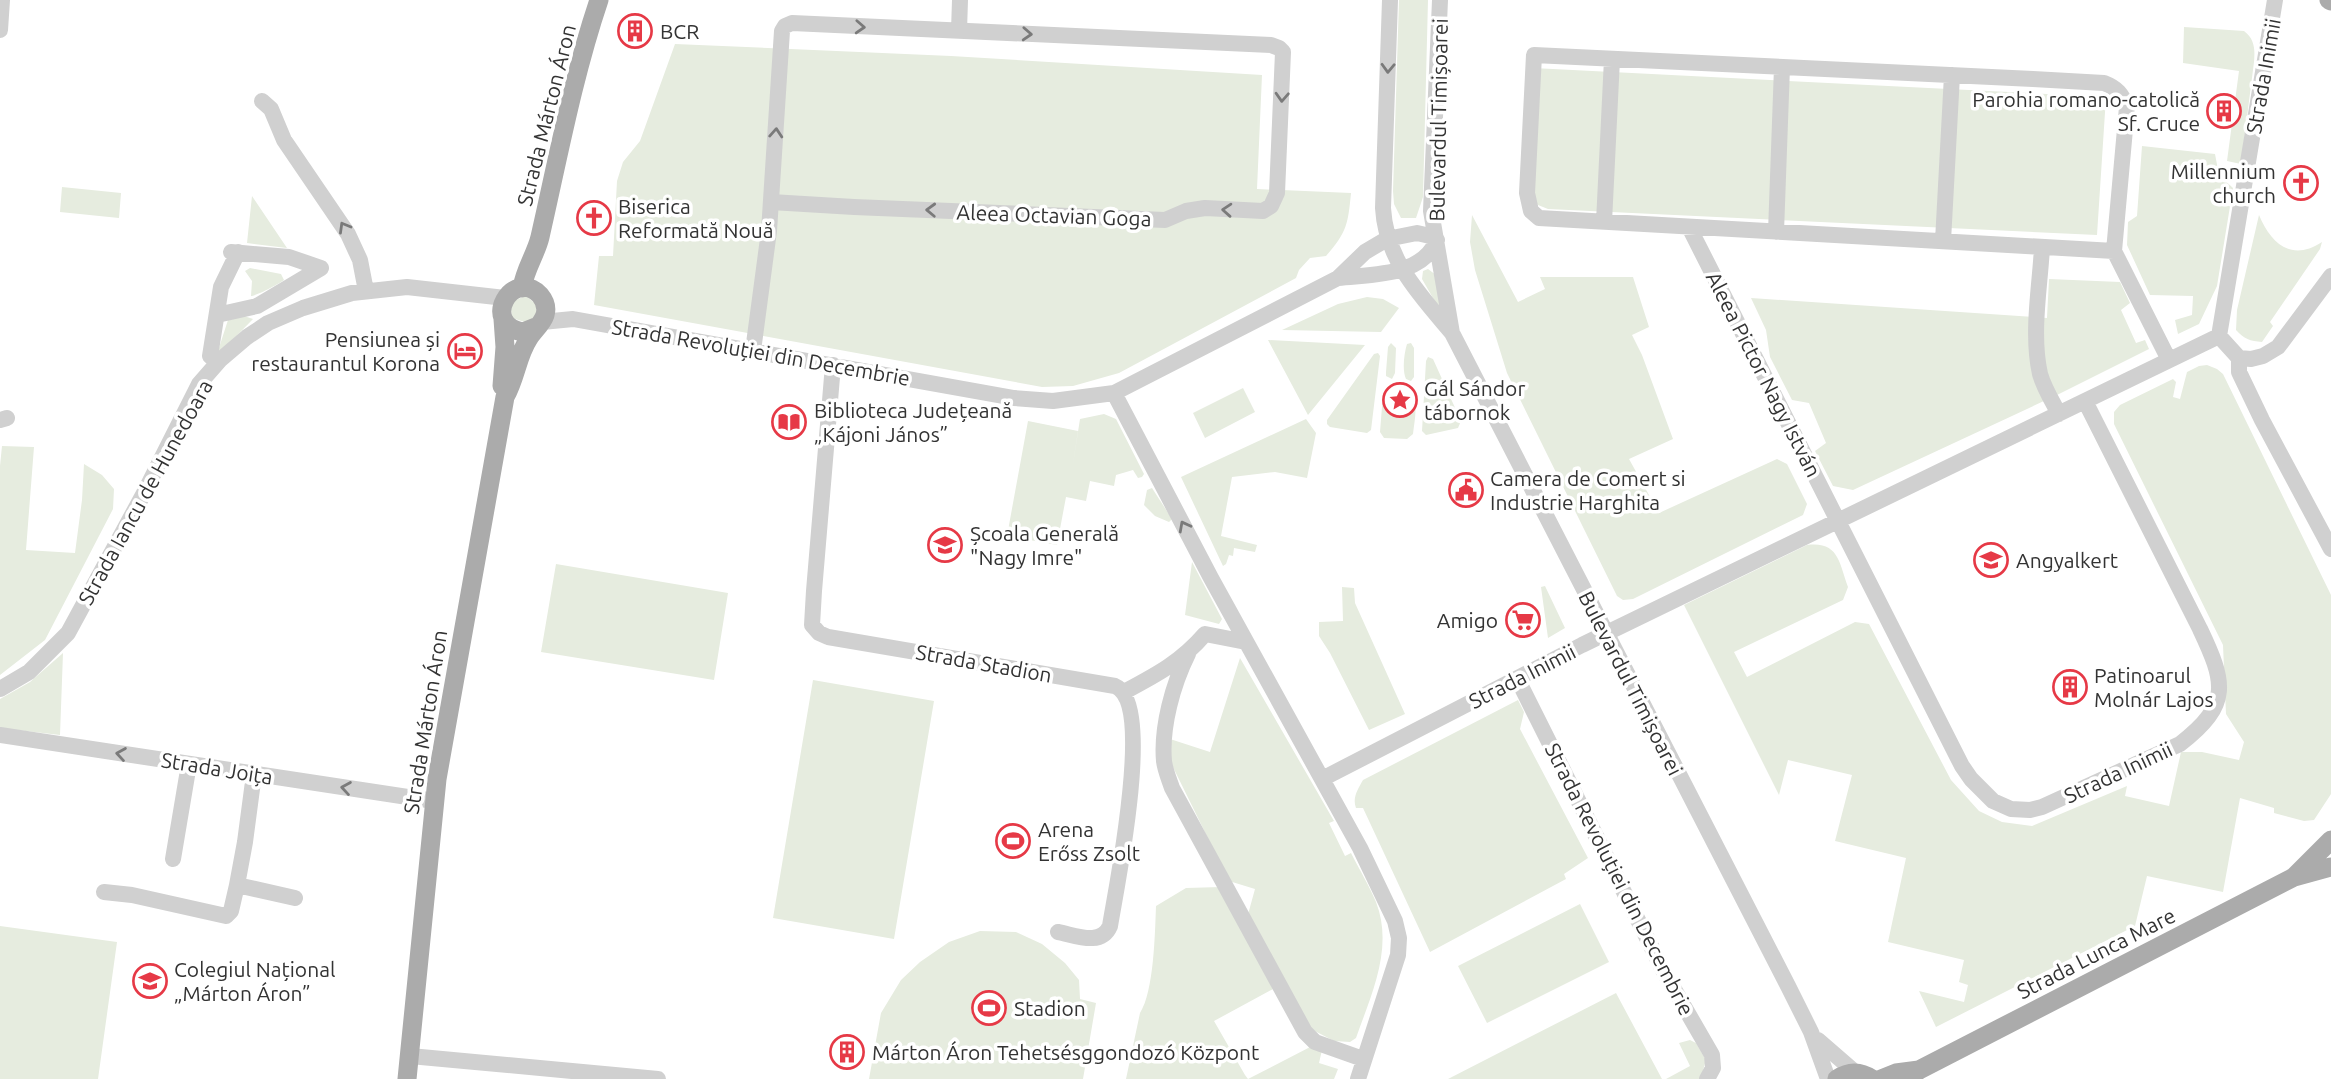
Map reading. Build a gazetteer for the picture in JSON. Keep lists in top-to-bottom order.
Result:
{
  "streets": {
    "main road": ["Strada Márton Áron", "Strada Lunca Mare"],
    "street": [
      "Strada Inimii",
      "Bulevardul Timișoarei",
      "Aleea Octavian Goga",
      "Strada Revoluției din Decembrie",
      "Aleea Pictor Nagy István",
      "Strada Iancu de Hunedoara",
      "Strada Stadion",
      "Strada Joița"
    ]
  },
  "crossings": [
    ["Strada Inimii", "Bulevardul Timișoarei"],
    ["Strada Inimii", "Strada Revoluției din Decembrie"],
    ["Strada Inimii", "Aleea Pictor Nagy István"],
    ["Strada Márton Áron", "Strada Revoluției din Decembrie"],
    ["Strada Márton Áron", "Strada Iancu de Hunedoara"],
    ["Strada Márton Áron", "Strada Joița"],
    ["Bulevardul Timișoarei", "Strada Revoluției din Decembrie"],
    ["Aleea Octavian Goga", "Strada Revoluției din Decembrie"],
    ["Strada Revoluției din Decembrie", "Strada Stadion"]
  ],
  "one_way": ["Strada Joița"],
  "places": {
    "building": [
      "BCR",
      "Parohia romano-catolică Sf. Cruce",
      "Patinoarul Molnár Lajos",
      "Márton Áron Tehetsésggondozó Központ"
    ],
    "church": ["Millennium church", "Biserica Reformată Nouă"],
    "hotel": ["Pensiunea și restaurantul Korona"],
    "place": ["Gál Sándor tábornok"],
    "library": ["Biblioteca Județeană „Kájoni János”"],
    "public building": ["Camera de Comert si Industrie Harghita"],
    "school or university": ["Școala Generală \"Nagy Imre\"", "Angyalkert", "Colegiul Național „Márton Áron”"],
    "supermarket": ["Amigo"],
    "sports": ["Arena Erőss Zsolt", "Stadion"]
  }
}
